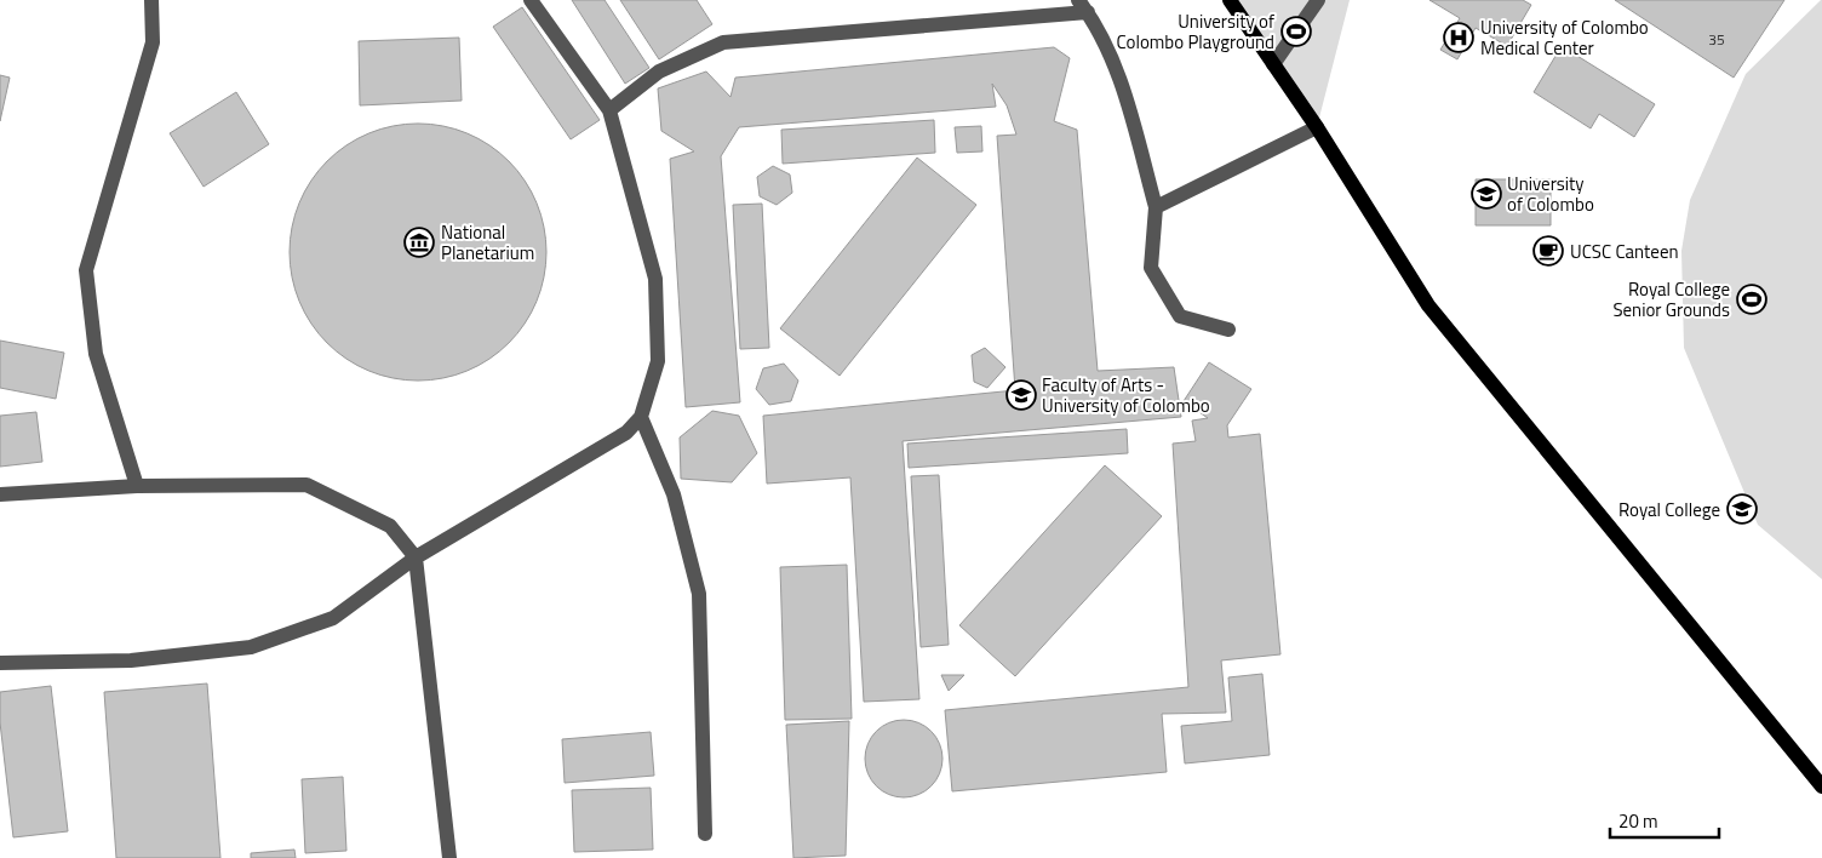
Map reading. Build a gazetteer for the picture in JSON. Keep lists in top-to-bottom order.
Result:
{
  "places": {
    "sports": ["University of Colombo Playground", "Royal College Senior Grounds"],
    "hospital": ["University of Colombo Medical Center"],
    "school or university": ["University of Colombo", "Faculty of Arts - University of Colombo", "Royal College"],
    "museum": ["National Planetarium"],
    "cafe": ["UCSC Canteen"]
  },
  "house_numbers": ["35"],
  "scale_bar": "20 m"
}
